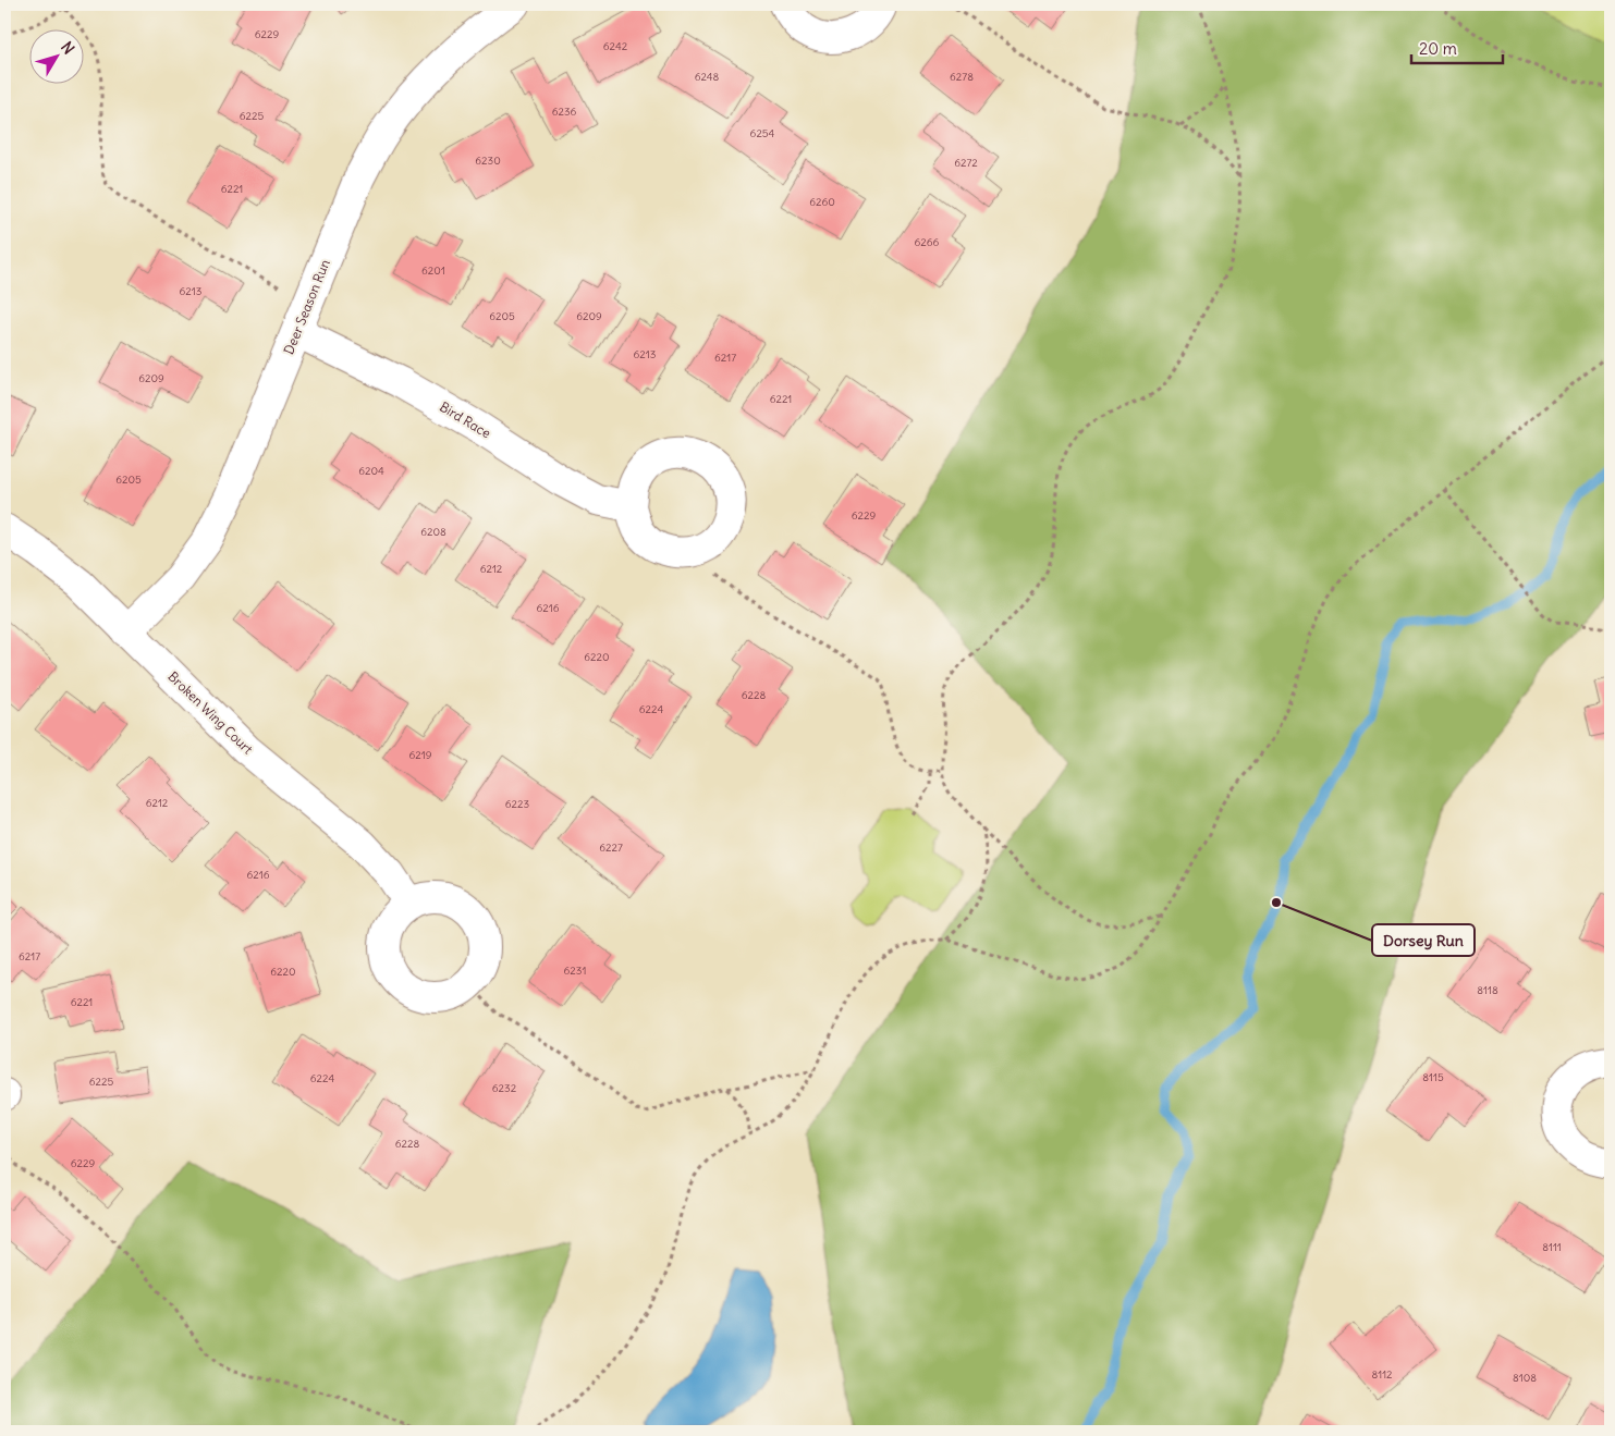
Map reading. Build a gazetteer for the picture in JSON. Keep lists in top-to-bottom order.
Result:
{
  "streets": {
    "street": ["Deer Season Run", "Bird Race", "Broken Wing Court"]
  },
  "crossings": [
    ["Deer Season Run", "Bird Race"],
    ["Deer Season Run", "Broken Wing Court"]
  ],
  "places": ["Dorsey Run"],
  "house_numbers": [
    "6229",
    "6242",
    "6248",
    "6278",
    "6236",
    "6225",
    "6254",
    "6230",
    "6272",
    "6221",
    "6260",
    "6266",
    "6201",
    "6213",
    "6205",
    "6209",
    "6213",
    "6217",
    "6209",
    "6221",
    "6204",
    "6205",
    "6229",
    "6208",
    "6212",
    "6216",
    "6220",
    "6228",
    "6224",
    "6219",
    "6212",
    "6223",
    "6227",
    "6216",
    "6217",
    "6231",
    "6220",
    "8118",
    "6221",
    "8115",
    "6224",
    "6225",
    "6232",
    "6228",
    "6229",
    "8111",
    "8112",
    "8108"
  ],
  "scale_bar": "20 m",
  "north": "top right"
}
